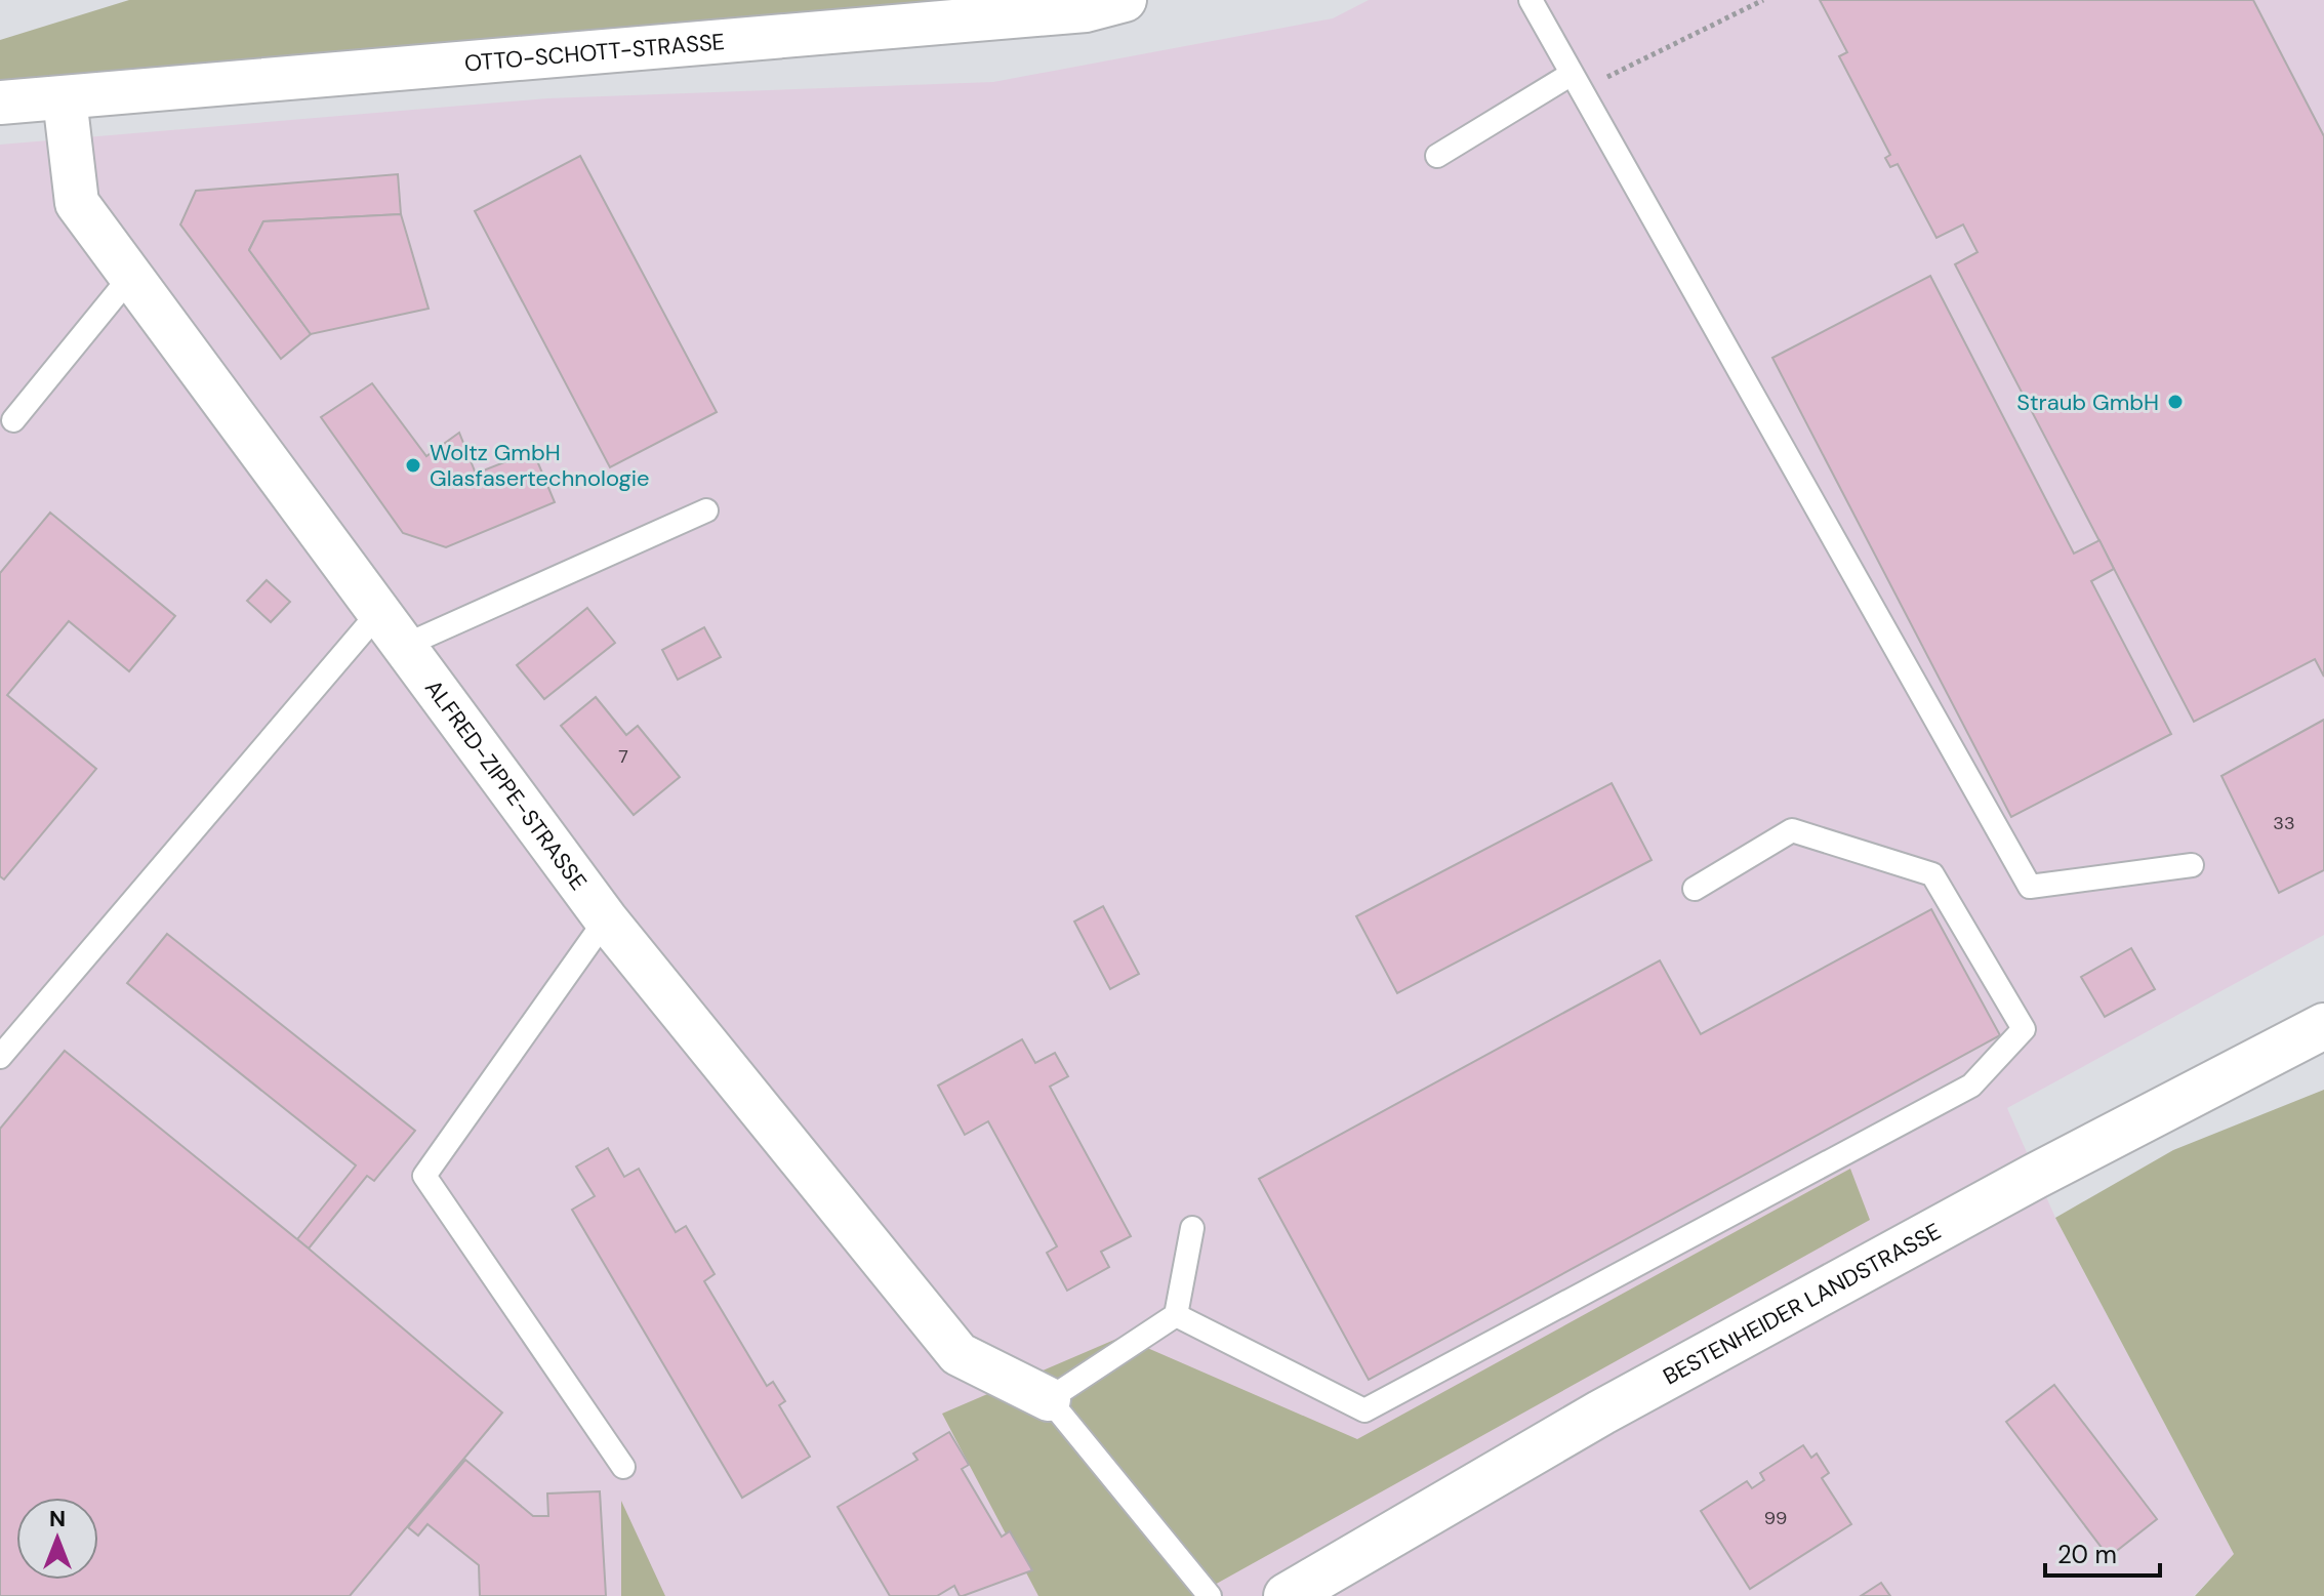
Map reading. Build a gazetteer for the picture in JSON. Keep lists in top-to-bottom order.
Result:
{
  "streets": {
    "main road": ["BESTENHEIDER LANDSTRASSE"],
    "street": ["OTTO-SCHOTT-STRASSE", "ALFRED-ZIPPE-STRASSE"]
  },
  "crossings": [
    ["OTTO-SCHOTT-STRASSE", "ALFRED-ZIPPE-STRASSE"]
  ],
  "places": ["Straub GmbH", "Woltz GmbH Glasfasertechnologie"],
  "house_numbers": ["7", "33", "99"],
  "scale_bar": "20 m",
  "north": "top"
}
